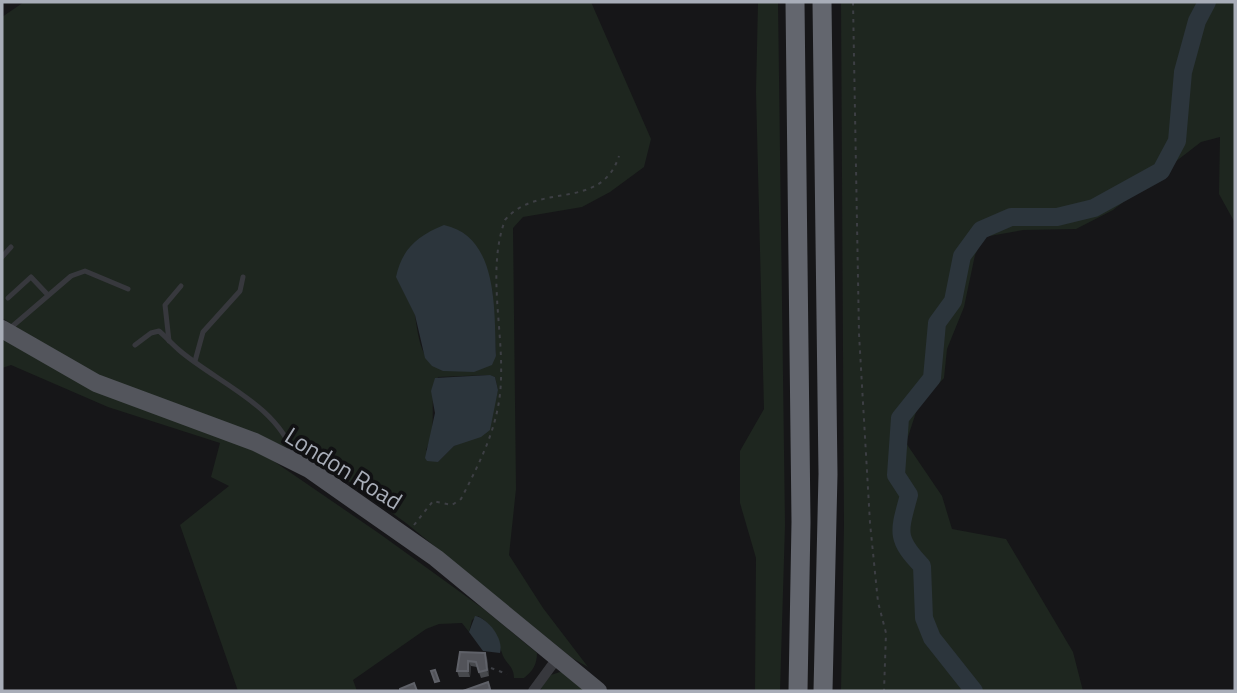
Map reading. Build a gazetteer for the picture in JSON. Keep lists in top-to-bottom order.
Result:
{
  "streets": {
    "main road": ["London Road"]
  }
}
